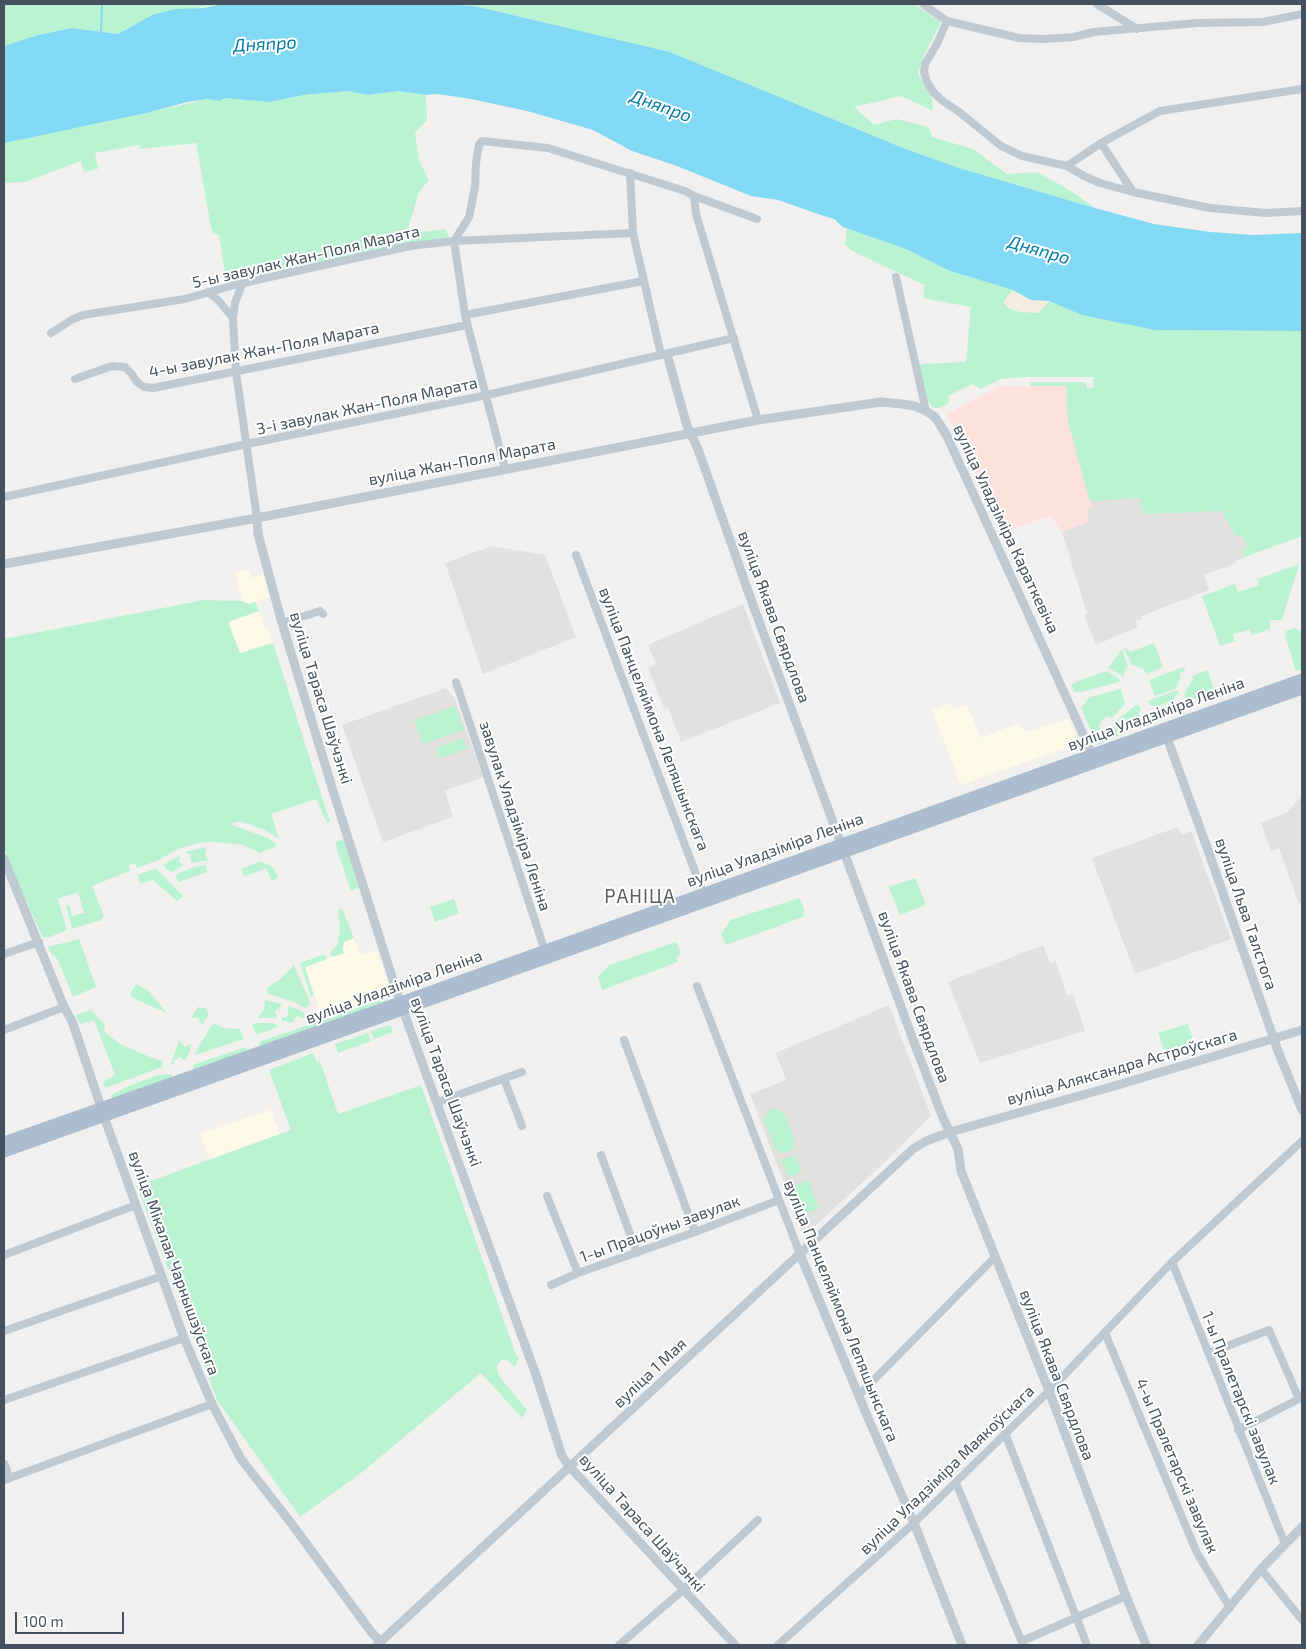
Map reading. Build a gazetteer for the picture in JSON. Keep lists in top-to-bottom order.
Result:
{
  "streets": {
    "main road": ["вуліца Уладзіміра Леніна"],
    "street": [
      "5-ы завулак Жан-Поля Марата",
      "4-ы завулак Жан-Поля Марата",
      "3-і завулак Жан-Поля Марата",
      "вуліца Жан-Поля Марата",
      "вуліца Уладзіміра Караткевіча",
      "вуліца Якава Свярдлова",
      "вуліца Тараса Шаўчэнкі",
      "вуліца Панцеляймона Лепяшынскага",
      "завулак Уладзіміра Леніна",
      "вуліца Льва Талстога",
      "вуліца Аляксандра Астроўскага",
      "1-ы Працоўны завулак",
      "вуліца Мікалая Чарнышэўскага",
      "вуліца 1 Мая",
      "1-ы Пралетарскі завулак",
      "4-ы Пралетарскі завулак",
      "вуліца Уладзіміра Маякоўскага"
    ]
  },
  "crossings": [
    ["5-ы завулак Жан-Поля Марата", "вуліца Якава Свярдлова"],
    ["5-ы завулак Жан-Поля Марата", "вуліца Тараса Шаўчэнкі"],
    ["4-ы завулак Жан-Поля Марата", "вуліца Тараса Шаўчэнкі"],
    ["3-і завулак Жан-Поля Марата", "вуліца Якава Свярдлова"],
    ["3-і завулак Жан-Поля Марата", "вуліца Тараса Шаўчэнкі"],
    ["вуліца Жан-Поля Марата", "вуліца Уладзіміра Караткевіча"],
    ["вуліца Жан-Поля Марата", "вуліца Якава Свярдлова"],
    ["вуліца Жан-Поля Марата", "вуліца Тараса Шаўчэнкі"],
    ["вуліца Уладзіміра Караткевіча", "вуліца Уладзіміра Леніна"],
    ["вуліца Якава Свярдлова", "вуліца Уладзіміра Леніна"],
    ["вуліца Якава Свярдлова", "вуліца Аляксандра Астроўскага"],
    ["вуліца Якава Свярдлова", "вуліца 1 Мая"],
    ["вуліца Якава Свярдлова", "вуліца Уладзіміра Маякоўскага"],
    ["вуліца Тараса Шаўчэнкі", "вуліца Уладзіміра Леніна"],
    ["вуліца Тараса Шаўчэнкі", "вуліца 1 Мая"],
    ["вуліца Уладзіміра Леніна", "вуліца Панцеляймона Лепяшынскага"],
    ["вуліца Уладзіміра Леніна", "завулак Уладзіміра Леніна"],
    ["вуліца Уладзіміра Леніна", "вуліца Льва Талстога"],
    ["вуліца Уладзіміра Леніна", "вуліца Мікалая Чарнышэўскага"],
    ["вуліца Панцеляймона Лепяшынскага", "1-ы Працоўны завулак"],
    ["вуліца Панцеляймона Лепяшынскага", "вуліца 1 Мая"],
    ["вуліца Панцеляймона Лепяшынскага", "вуліца Уладзіміра Маякоўскага"],
    ["вуліца Льва Талстога", "вуліца Аляксандра Астроўскага"],
    ["вуліца Аляксандра Астроўскага", "вуліца 1 Мая"],
    ["вуліца Мікалая Чарнышэўскага", "вуліца 1 Мая"],
    ["1-ы Пралетарскі завулак", "вуліца Уладзіміра Маякоўскага"],
    ["4-ы Пралетарскі завулак", "вуліца Уладзіміра Маякоўскага"]
  ],
  "districts": ["РАНІЦА"],
  "water": ["Дняпро"],
  "scale_bar": "100 m"
}
